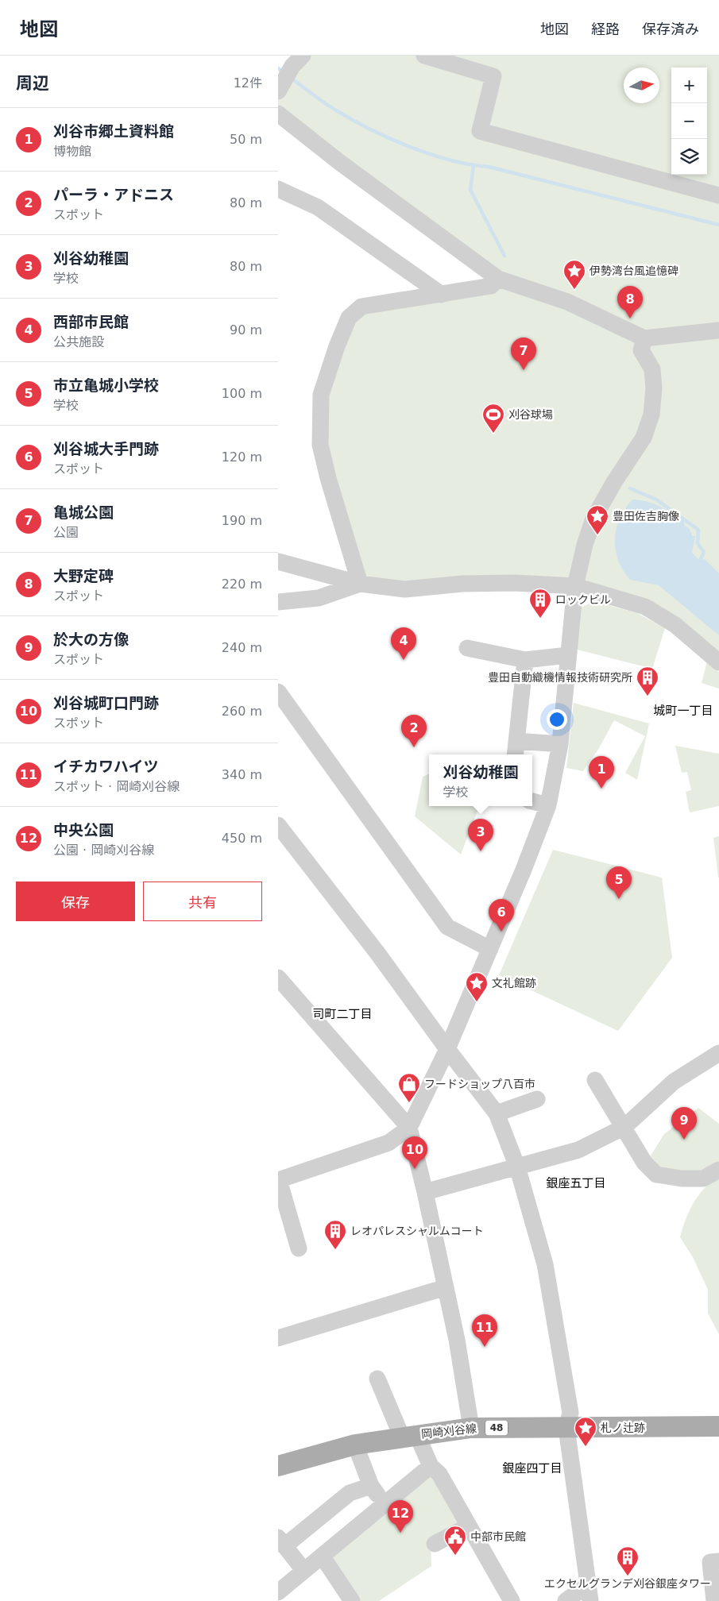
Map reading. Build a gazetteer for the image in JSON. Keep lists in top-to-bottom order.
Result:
{
  "streets": {
    "main road": ["48", "岡崎刈谷線"]
  },
  "districts": [
    "城町一丁目",
    "司町二丁目",
    "銀座五丁目",
    "銀座四丁目"
  ],
  "places": {
    "place": [
      "伊勢湾台風追憶碑",
      "豊田佐吉胸像",
      "文礼館跡",
      "札ノ辻跡"
    ],
    "sports": ["刈谷球場"],
    "building": [
      "ロックビル",
      "豊田自動織機情報技術研究所",
      "レオパレスシャルムコート",
      "エクセルグランデ刈谷銀座タワー"
    ],
    "shop": ["フードショップ八百市"],
    "public building": ["中部市民館"]
  },
  "north": "right",
  "page": {
    "header": "地図",
    "nav": ["地図", "経路", "保存済み"],
    "heading": ["周辺", "12件"],
    "map_buttons": ["+", "−"],
    "list": [
      {
        "mark": "1",
        "name": "刈谷市郷土資料館",
        "note": "博物館",
        "value": "50 m"
      },
      {
        "mark": "2",
        "name": "パーラ・アドニス",
        "note": "スポット",
        "value": "80 m"
      },
      {
        "mark": "3",
        "name": "刈谷幼稚園",
        "note": "学校",
        "value": "80 m"
      },
      {
        "mark": "4",
        "name": "西部市民館",
        "note": "公共施設",
        "value": "90 m"
      },
      {
        "mark": "5",
        "name": "市立亀城小学校",
        "note": "学校",
        "value": "100 m"
      },
      {
        "mark": "6",
        "name": "刈谷城大手門跡",
        "note": "スポット",
        "value": "120 m"
      },
      {
        "mark": "7",
        "name": "亀城公園",
        "note": "公園",
        "value": "190 m"
      },
      {
        "mark": "8",
        "name": "大野定碑",
        "note": "スポット",
        "value": "220 m"
      },
      {
        "mark": "9",
        "name": "於大の方像",
        "note": "スポット",
        "value": "240 m"
      },
      {
        "mark": "10",
        "name": "刈谷城町口門跡",
        "note": "スポット",
        "value": "260 m"
      },
      {
        "mark": "11",
        "name": "イチカワハイツ",
        "note": "スポット · 岡崎刈谷線",
        "value": "340 m"
      },
      {
        "mark": "12",
        "name": "中央公園",
        "note": "公園 · 岡崎刈谷線",
        "value": "450 m"
      }
    ],
    "pins": [
      "8",
      "7",
      "4",
      "2",
      "1",
      "3",
      "5",
      "6",
      "9",
      "10",
      "11",
      "12"
    ],
    "popup": ["刈谷幼稚園", "学校"],
    "buttons": ["保存", "共有"]
  }
}
